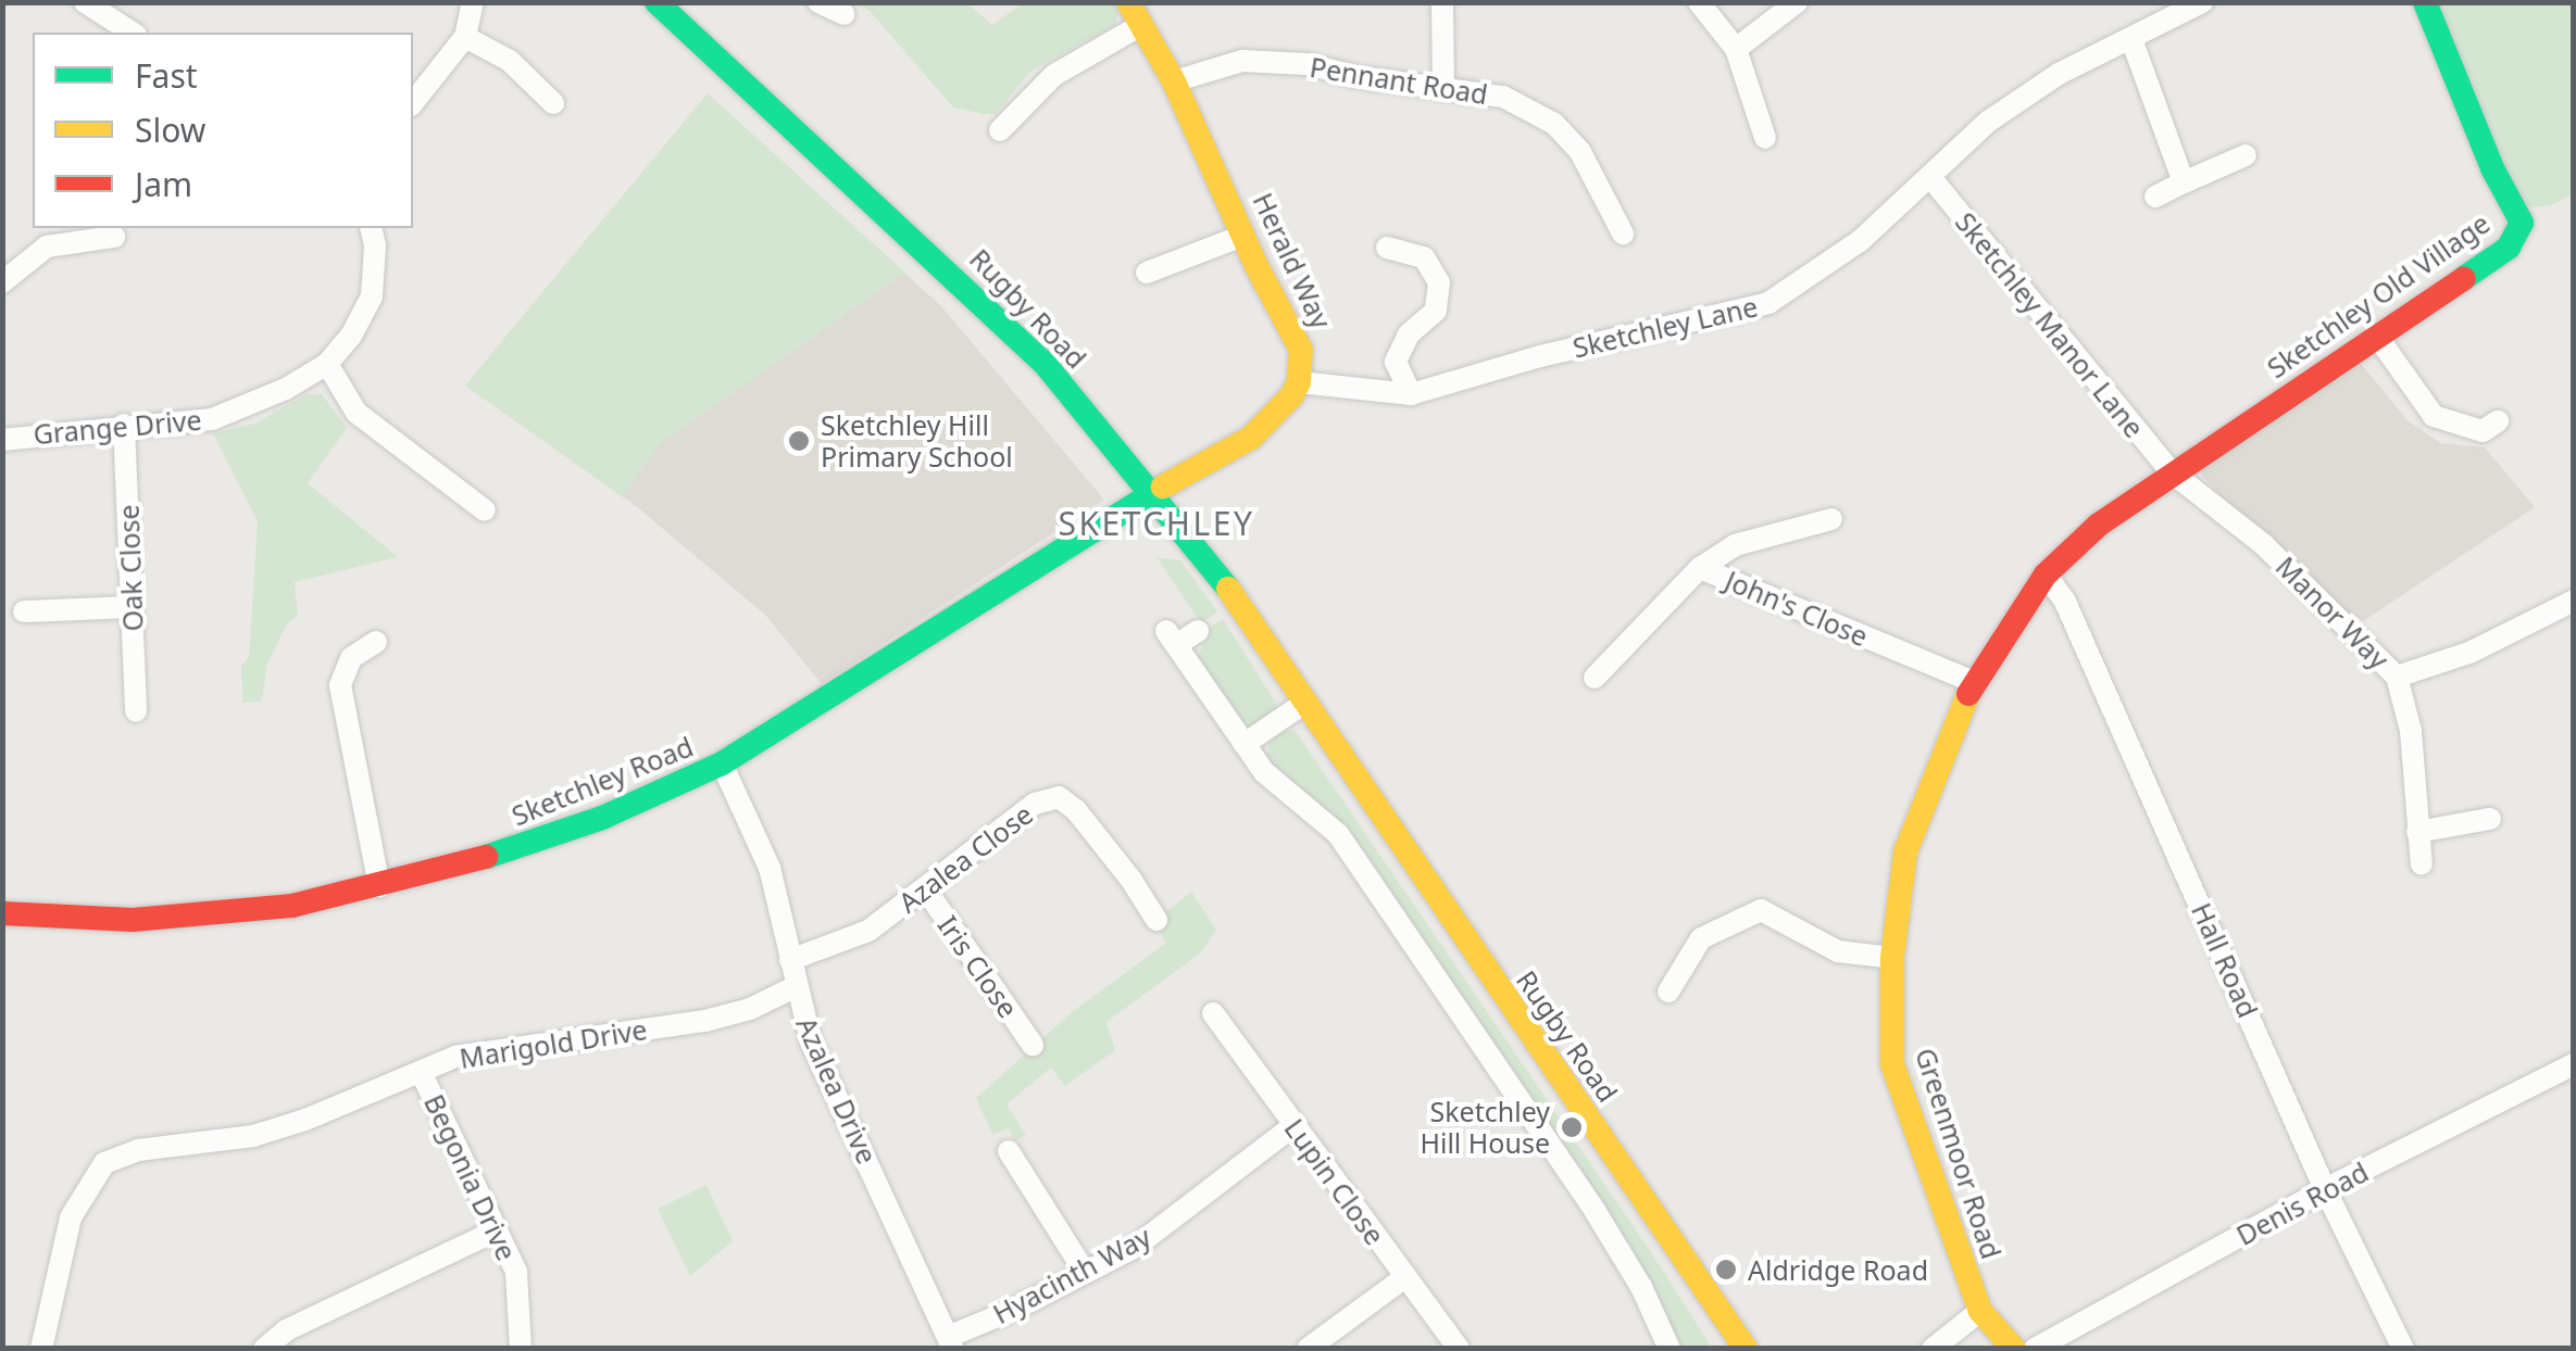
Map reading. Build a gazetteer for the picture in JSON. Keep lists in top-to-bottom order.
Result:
{
  "streets": {
    "street": [
      "Pennant Road",
      "Herald Way",
      "Sketchley Old Village",
      "Rugby Road",
      "Sketchley Manor Lane",
      "Sketchley Lane",
      "Grange Drive",
      "Oak Close",
      "John's Close",
      "Manor Way",
      "Sketchley Road",
      "Azalea Close",
      "Hall Road",
      "Iris Close",
      "Marigold Drive",
      "Azalea Drive",
      "Greenmoor Road",
      "Begonia Drive",
      "Lupin Close",
      "Denis Road",
      "Hyacinth Way"
    ]
  },
  "crossings": [
    ["Pennant Road", "Herald Way"],
    ["Herald Way", "Sketchley Lane"],
    ["Sketchley Old Village", "Sketchley Manor Lane"],
    ["Sketchley Old Village", "Manor Way"],
    ["Sketchley Old Village", "Greenmoor Road"],
    ["Rugby Road", "Sketchley Road"],
    ["Sketchley Manor Lane", "Sketchley Lane"],
    ["Sketchley Manor Lane", "Manor Way"],
    ["Sketchley Manor Lane", "Greenmoor Road"],
    ["Grange Drive", "Oak Close"],
    ["John's Close", "Greenmoor Road"],
    ["Manor Way", "Greenmoor Road"],
    ["Sketchley Road", "Azalea Drive"],
    ["Azalea Close", "Iris Close"],
    ["Azalea Close", "Azalea Drive"],
    ["Hall Road", "Greenmoor Road"],
    ["Hall Road", "Denis Road"],
    ["Marigold Drive", "Azalea Drive"],
    ["Marigold Drive", "Begonia Drive"],
    ["Azalea Drive", "Hyacinth Way"],
    ["Lupin Close", "Hyacinth Way"]
  ],
  "districts": ["SKETCHLEY"],
  "places": ["Sketchley Hill Primary School", "Sketchley Hill House", "Aldridge Road"],
  "legend": ["Fast", "Slow", "Jam"]
}
